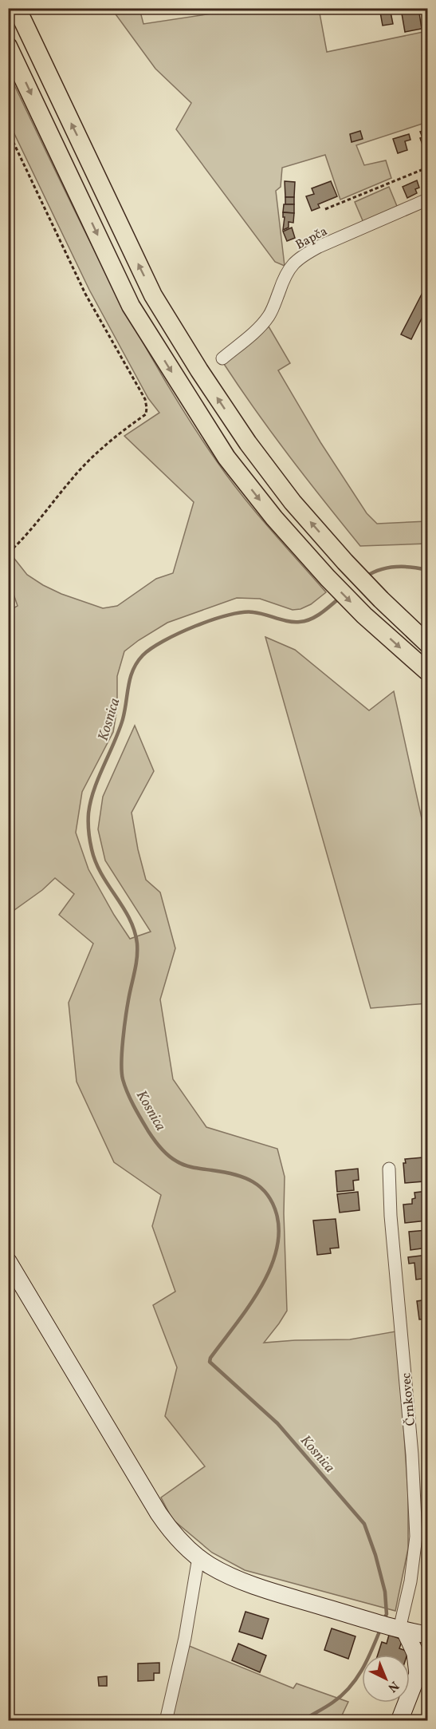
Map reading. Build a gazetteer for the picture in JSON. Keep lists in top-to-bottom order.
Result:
{
  "streets": {
    "street": ["Bapča", "Črnkovec"]
  },
  "water": ["Kosnica"],
  "north": "bottom right"
}
